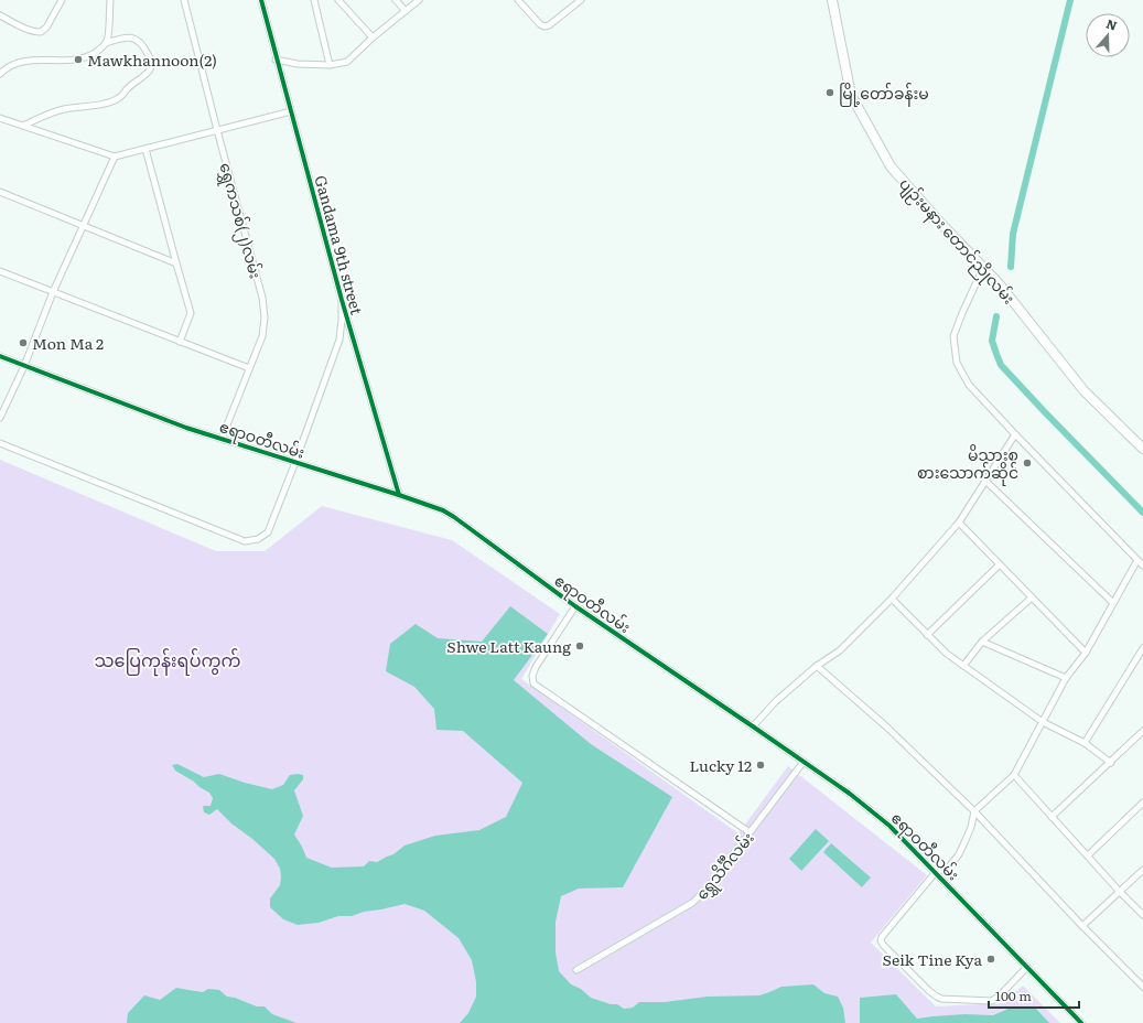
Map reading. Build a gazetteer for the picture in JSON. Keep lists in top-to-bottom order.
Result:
{
  "streets": {
    "main road": ["ပျဉ်းမနား တောင်ညိုလမ်း"],
    "street": [
      "ရွှေကသစ်(၂)လမ်း",
      "Gandama 9th street",
      "ဧရာဝတီလမ်း",
      "ရွှေသိင်္ဂီလမ်း"
    ]
  },
  "crossings": [
    ["ရွှေကသစ်(၂)လမ်း", "ဧရာဝတီလမ်း"],
    ["Gandama 9th street", "ဧရာဝတီလမ်း"],
    ["ဧရာဝတီလမ်း", "ရွှေသိင်္ဂီလမ်း"]
  ],
  "districts": ["သပြေကုန်းရပ်ကွက်"],
  "places": [
    "Mawkhannoon(2)",
    "မြို့တော်ခန်းမ",
    "Mon Ma 2",
    "မိသားစု စားသောက်ဆိုင်",
    "Shwe Latt Kaung",
    "Lucky 12",
    "Seik Tine Kya"
  ],
  "scale_bar": "100 m",
  "north": "top"
}
